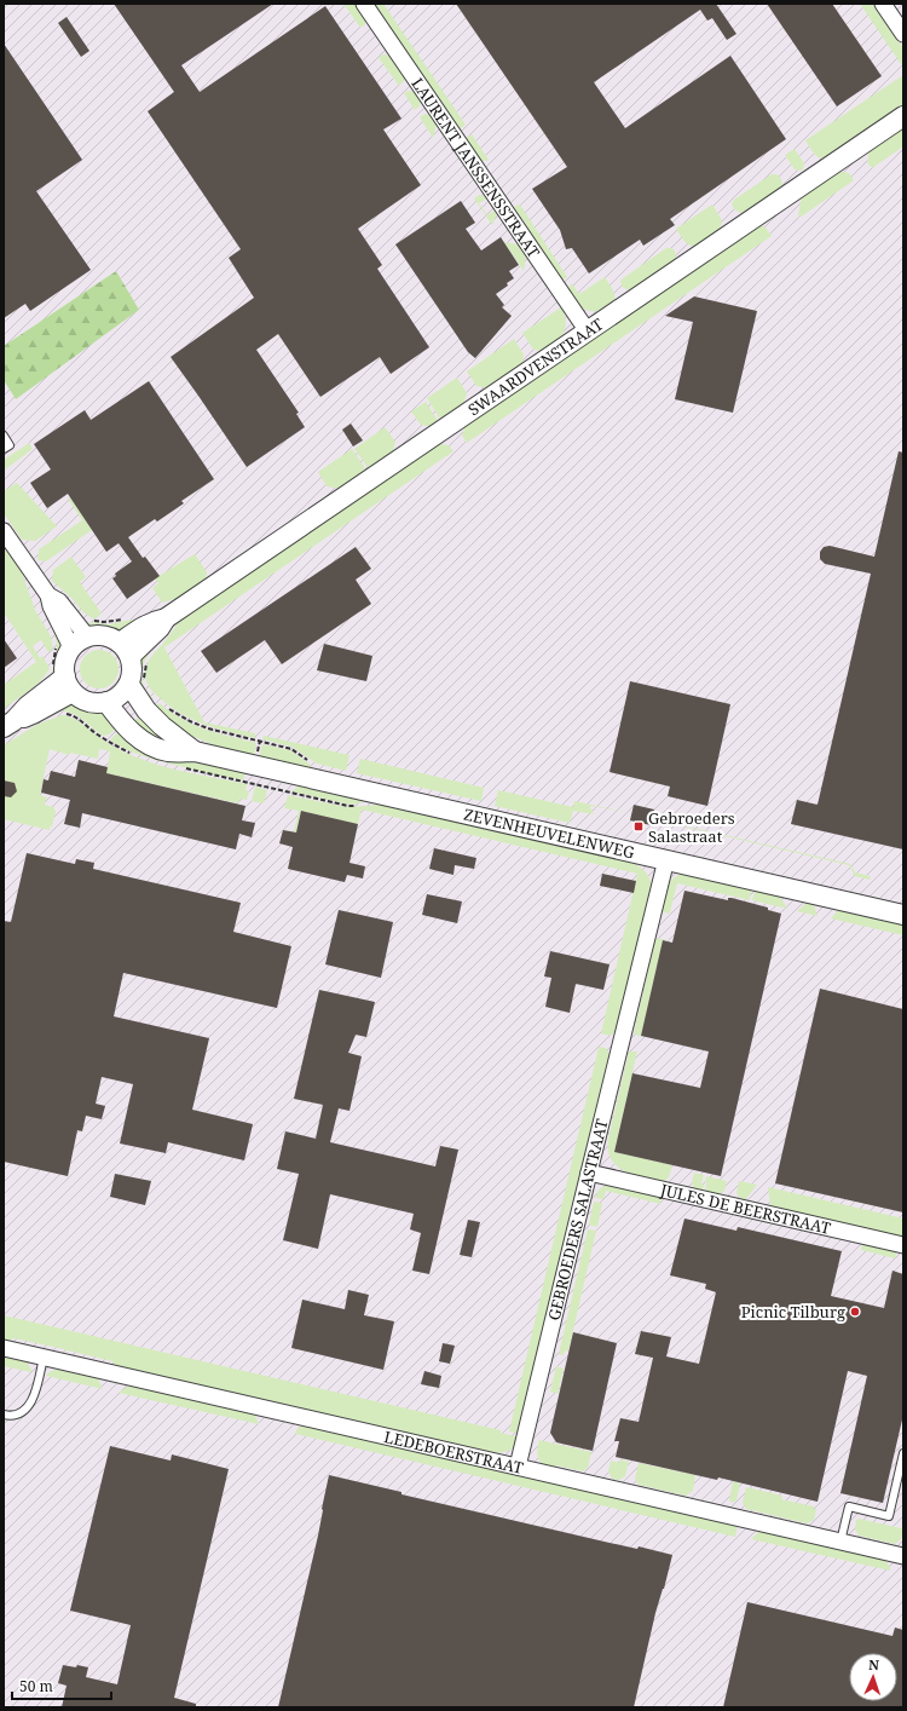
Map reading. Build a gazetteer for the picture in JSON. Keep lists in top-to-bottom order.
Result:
{
  "streets": {
    "street": [
      "LAURENT JANSSENSSTRAAT",
      "SWAARDVENSTRAAT",
      "ZEVENHEUVELENWEG",
      "JULES DE BEERSTRAAT",
      "GEBROEDERS SALASTRAAT",
      "LEDEBOERSTRAAT"
    ]
  },
  "crossings": [
    ["LAURENT JANSSENSSTRAAT", "SWAARDVENSTRAAT"],
    ["SWAARDVENSTRAAT", "ZEVENHEUVELENWEG"],
    ["ZEVENHEUVELENWEG", "GEBROEDERS SALASTRAAT"],
    ["JULES DE BEERSTRAAT", "GEBROEDERS SALASTRAAT"],
    ["GEBROEDERS SALASTRAAT", "LEDEBOERSTRAAT"]
  ],
  "places": {
    "transit": ["Gebroeders Salastraat"],
    "other": ["Picnic Tilburg"]
  },
  "scale_bar": "50 m",
  "north": "top"
}
